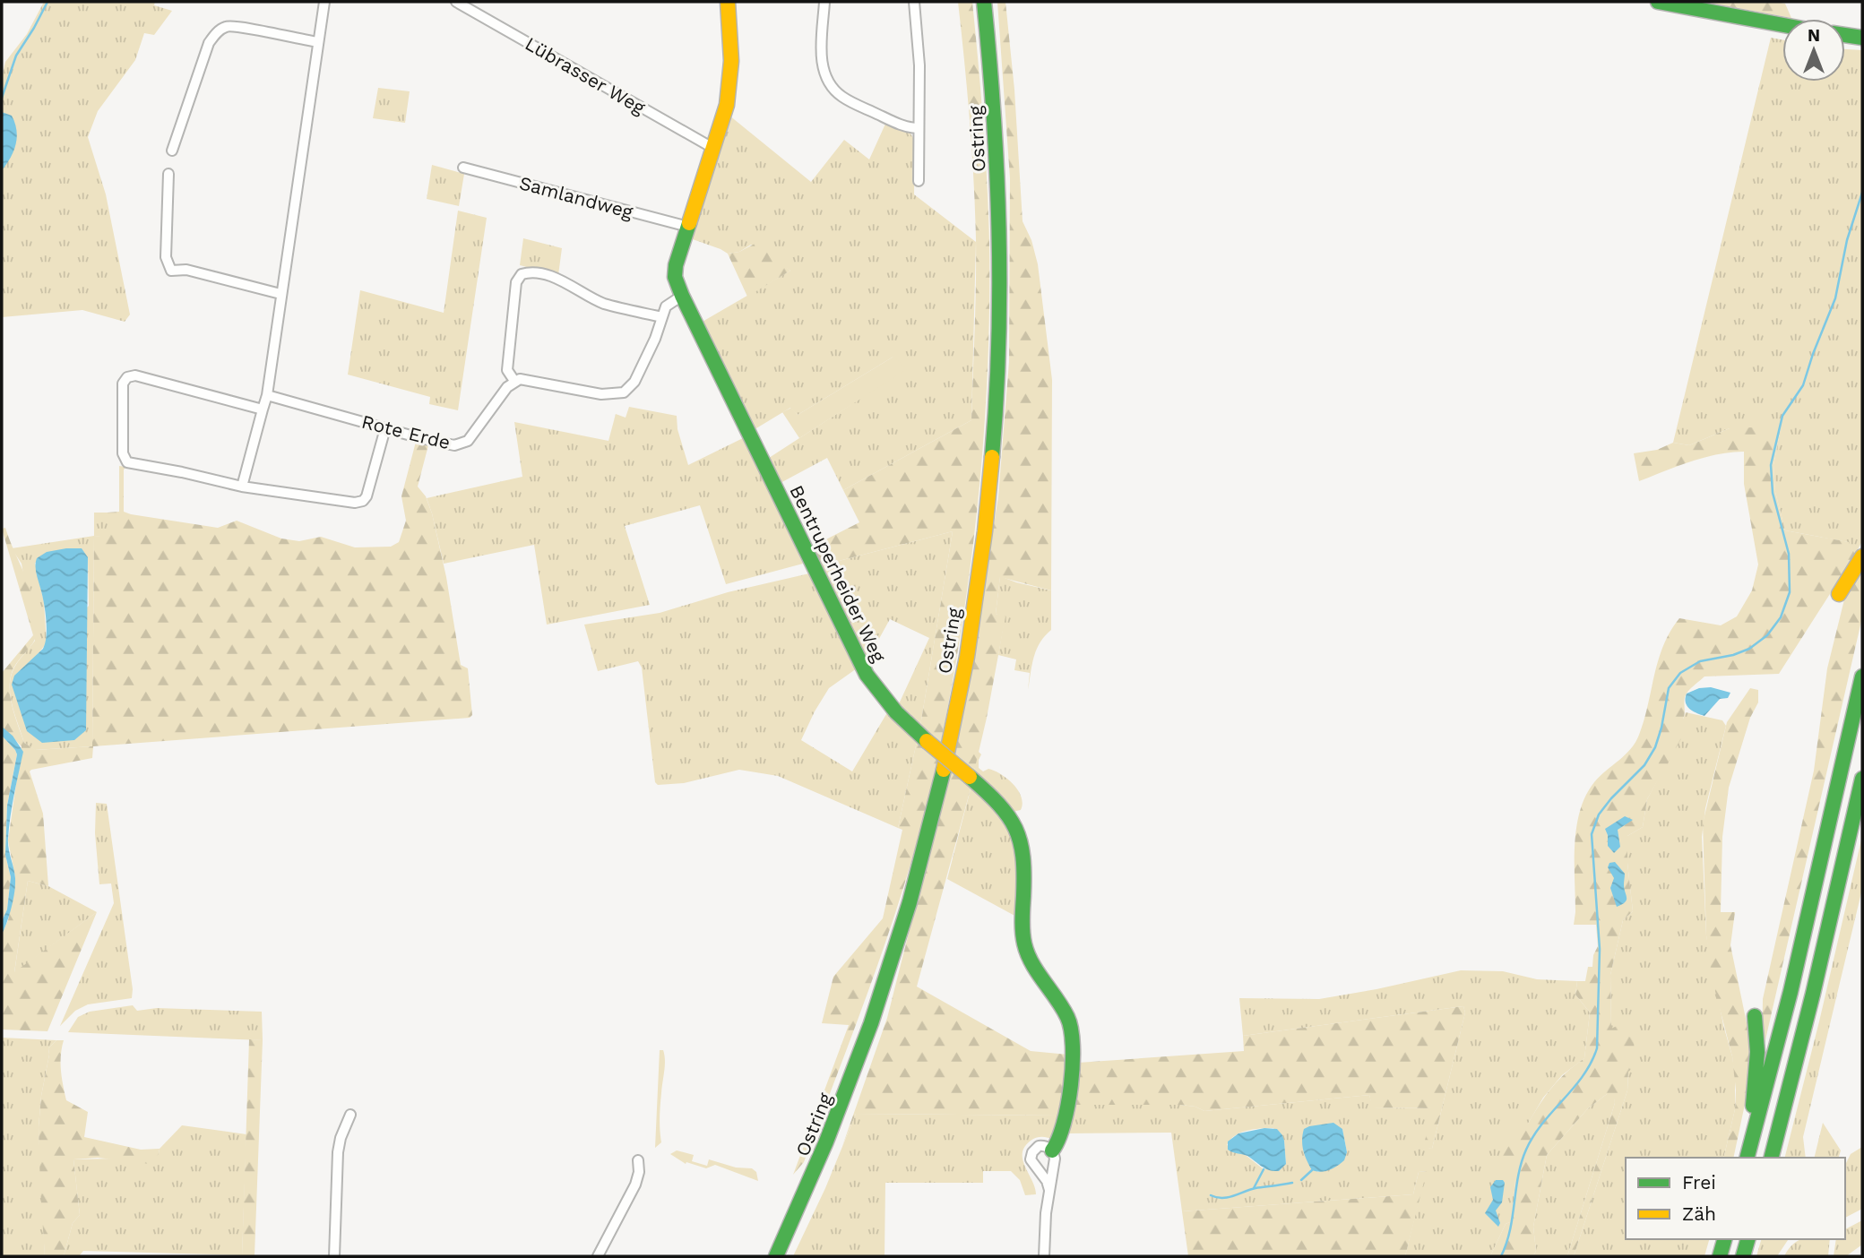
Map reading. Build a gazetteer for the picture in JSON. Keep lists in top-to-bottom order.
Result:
{
  "streets": {
    "main road": ["Ostring", "Bentruperheider Weg"],
    "street": ["Lübrasser Weg", "Samlandweg", "Rote Erde"]
  },
  "crossings": [
    ["Lübrasser Weg", "Bentruperheider Weg"],
    ["Samlandweg", "Bentruperheider Weg"]
  ],
  "legend": ["Frei", "Zäh"],
  "north": "top"
}
